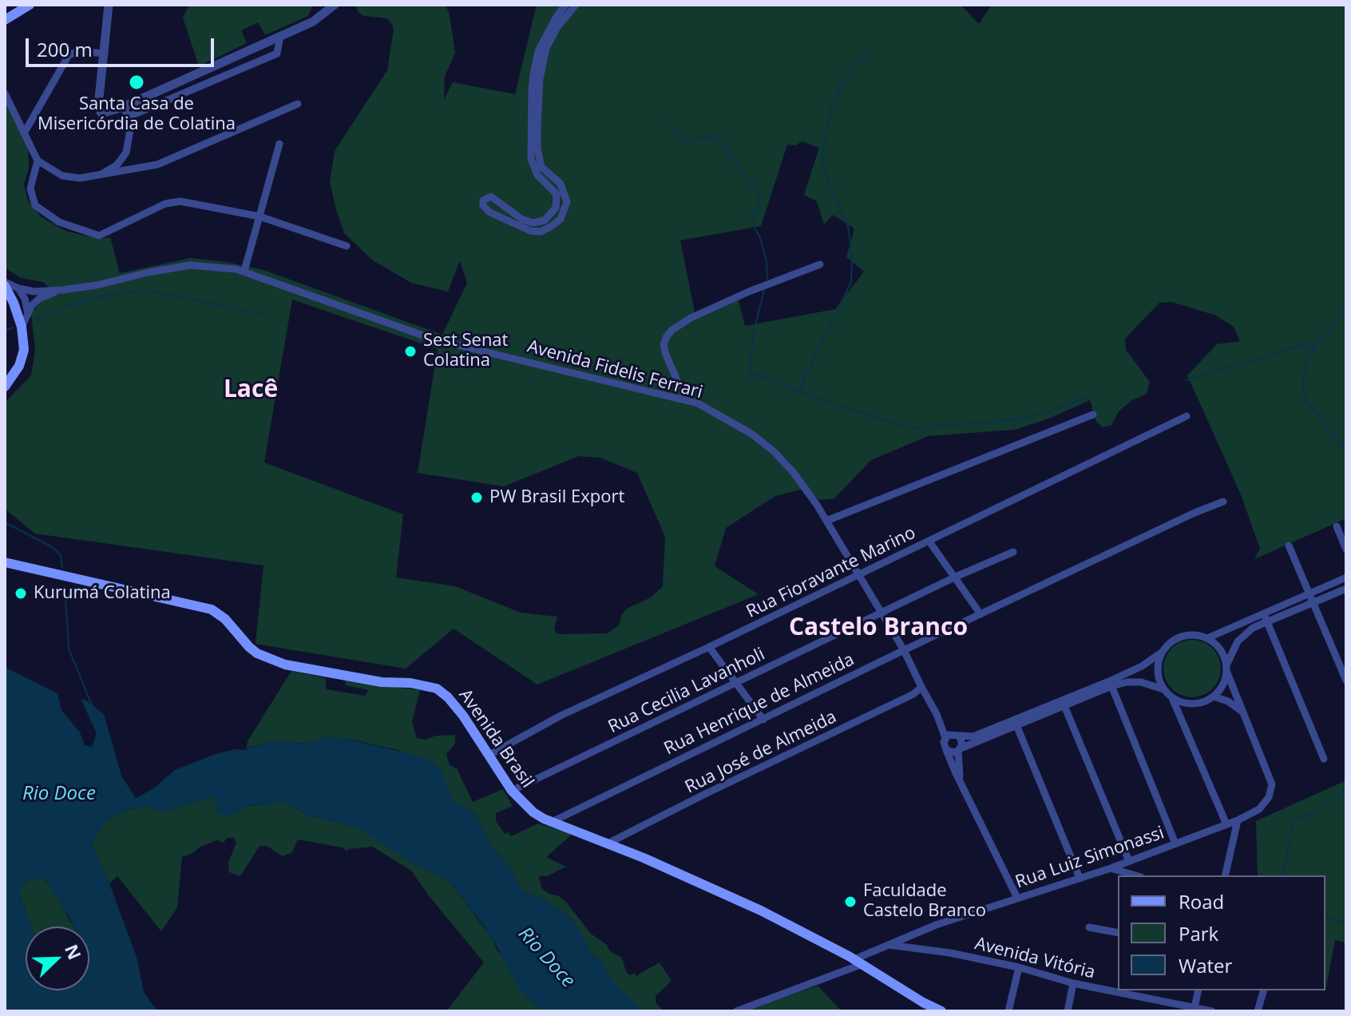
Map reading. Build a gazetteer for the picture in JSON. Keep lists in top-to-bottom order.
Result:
{
  "streets": {
    "main road": ["Avenida Brasil"],
    "street": [
      "Avenida Fidelis Ferrari",
      "Rua Fioravante Marino",
      "Rua Cecilia Lavanholi",
      "Rua Henrique de Almeida",
      "Rua José de Almeida",
      "Rua Luiz Simonassi",
      "Avenida Vitória"
    ]
  },
  "crossings": [
    ["Avenida Fidelis Ferrari", "Rua Fioravante Marino"],
    ["Avenida Fidelis Ferrari", "Rua Cecilia Lavanholi"],
    ["Avenida Fidelis Ferrari", "Rua Henrique de Almeida"],
    ["Avenida Fidelis Ferrari", "Rua José de Almeida"],
    ["Rua Fioravante Marino", "Avenida Brasil"],
    ["Rua Cecilia Lavanholi", "Avenida Brasil"],
    ["Rua Henrique de Almeida", "Avenida Brasil"],
    ["Avenida Brasil", "Rua José de Almeida"],
    ["Avenida Brasil", "Rua Luiz Simonassi"],
    ["Rua Luiz Simonassi", "Avenida Vitória"]
  ],
  "districts": ["Lacê", "Castelo Branco"],
  "water": ["Rio Doce"],
  "places": [
    "Santa Casa de Misericórdia de Colatina",
    "Sest Senat Colatina",
    "PW Brasil Export",
    "Kurumá Colatina",
    "Faculdade Castelo Branco"
  ],
  "legend": ["Road", "Park", "Water"],
  "scale_bar": "200 m",
  "north": "top right"
}
